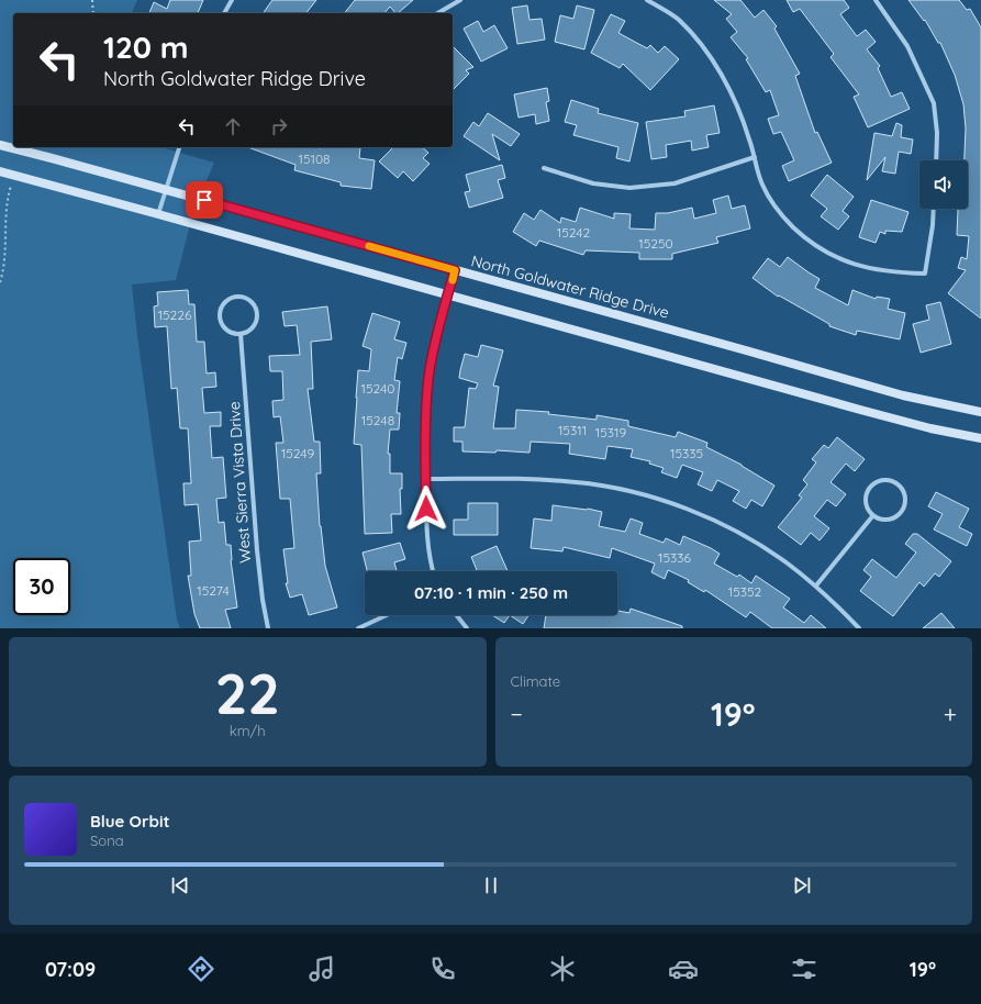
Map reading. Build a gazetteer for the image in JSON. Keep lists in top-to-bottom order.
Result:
{
  "streets": {
    "street": ["North Goldwater Ridge Drive", "West Sierra Vista Drive"]
  },
  "house_numbers": [
    "15108",
    "15242",
    "15250",
    "15226",
    "15240",
    "15248",
    "15311",
    "15319",
    "15249",
    "15335",
    "15336",
    "15274",
    "15352"
  ],
  "page": {
    "turn": ["120 m", "North Goldwater Ridge Drive"],
    "limit": "30",
    "trip": "07:10 · 1 min · 250 m",
    "tile": [
      ["22", "km/h"],
      "Climate"
    ],
    "heat": ["−", "19°", "+"],
    "song": ["Blue Orbit", "Sona"],
    "tabs": ["07:09", "19°"]
  }
}
